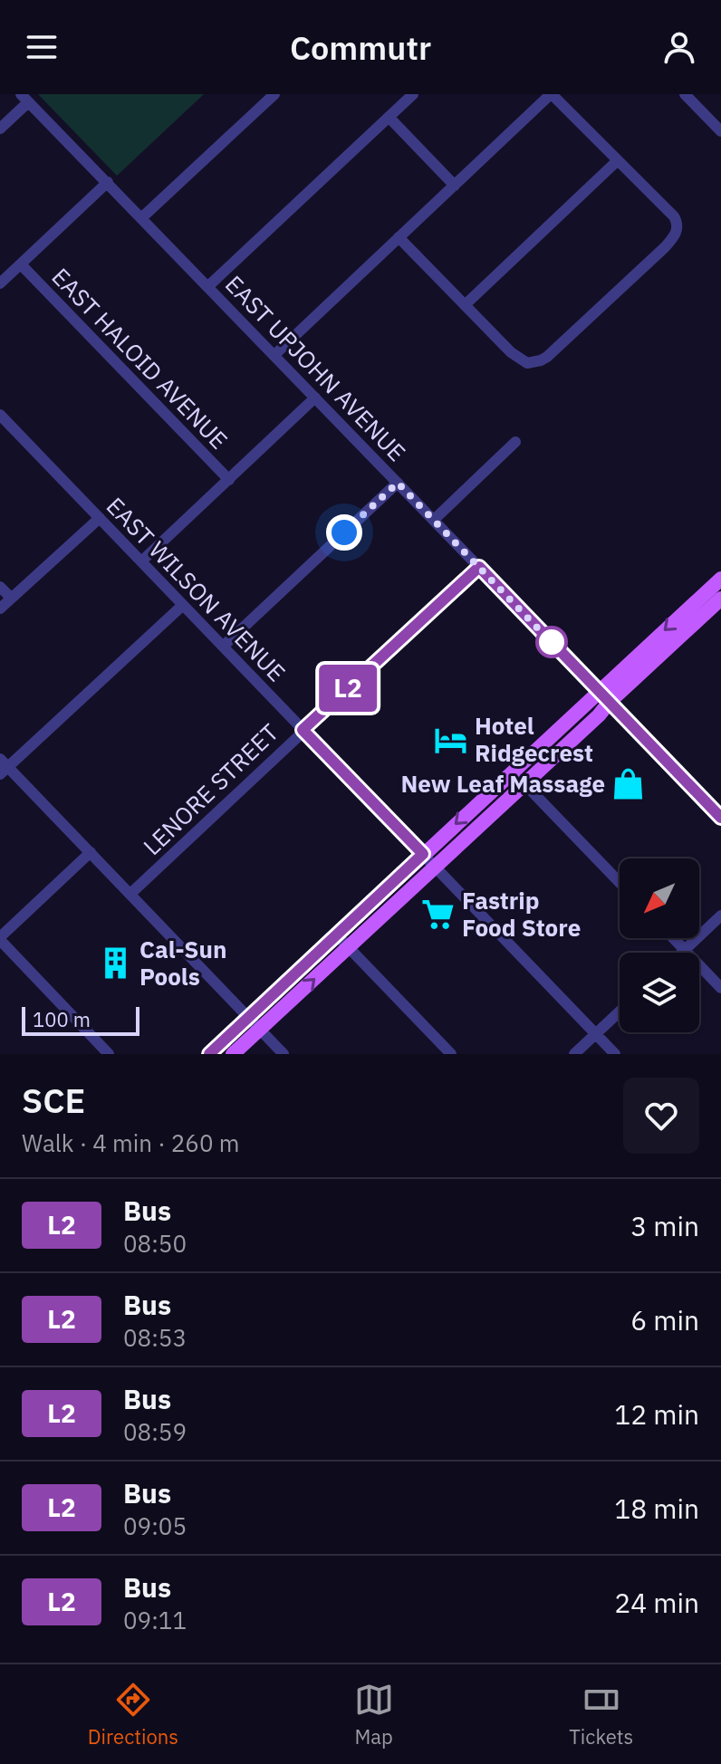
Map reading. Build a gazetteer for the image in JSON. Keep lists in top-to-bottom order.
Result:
{
  "streets": {
    "street": [
      "EAST HALOID AVENUE",
      "EAST UPJOHN AVENUE",
      "EAST WILSON AVENUE",
      "LENORE STREET"
    ]
  },
  "crossings": [
    ["EAST UPJOHN AVENUE", "LENORE STREET"],
    ["EAST WILSON AVENUE", "LENORE STREET"]
  ],
  "places": {
    "hotel": ["Hotel Ridgecrest"],
    "shop": ["New Leaf Massage"],
    "supermarket": ["Fastrip Food Store"],
    "building": ["Cal-Sun Pools"]
  },
  "lines": ["bus line L2"],
  "scale_bar": "100 m",
  "north": "bottom left",
  "page": {
    "header": "Commutr",
    "on_map": "L2",
    "scale": "100 m",
    "heading": ["SCE", "Walk · 4 min · 260 m"],
    "list": [
      {
        "mark": "L2",
        "name": "Bus",
        "note": "08:50",
        "value": "3 min"
      },
      {
        "mark": "L2",
        "name": "Bus",
        "note": "08:53",
        "value": "6 min"
      },
      {
        "mark": "L2",
        "name": "Bus",
        "note": "08:59",
        "value": "12 min"
      },
      {
        "mark": "L2",
        "name": "Bus",
        "note": "09:05",
        "value": "18 min"
      },
      {
        "mark": "L2",
        "name": "Bus",
        "note": "09:11",
        "value": "24 min"
      }
    ],
    "tabs": ["Directions", "Map", "Tickets"]
  }
}
